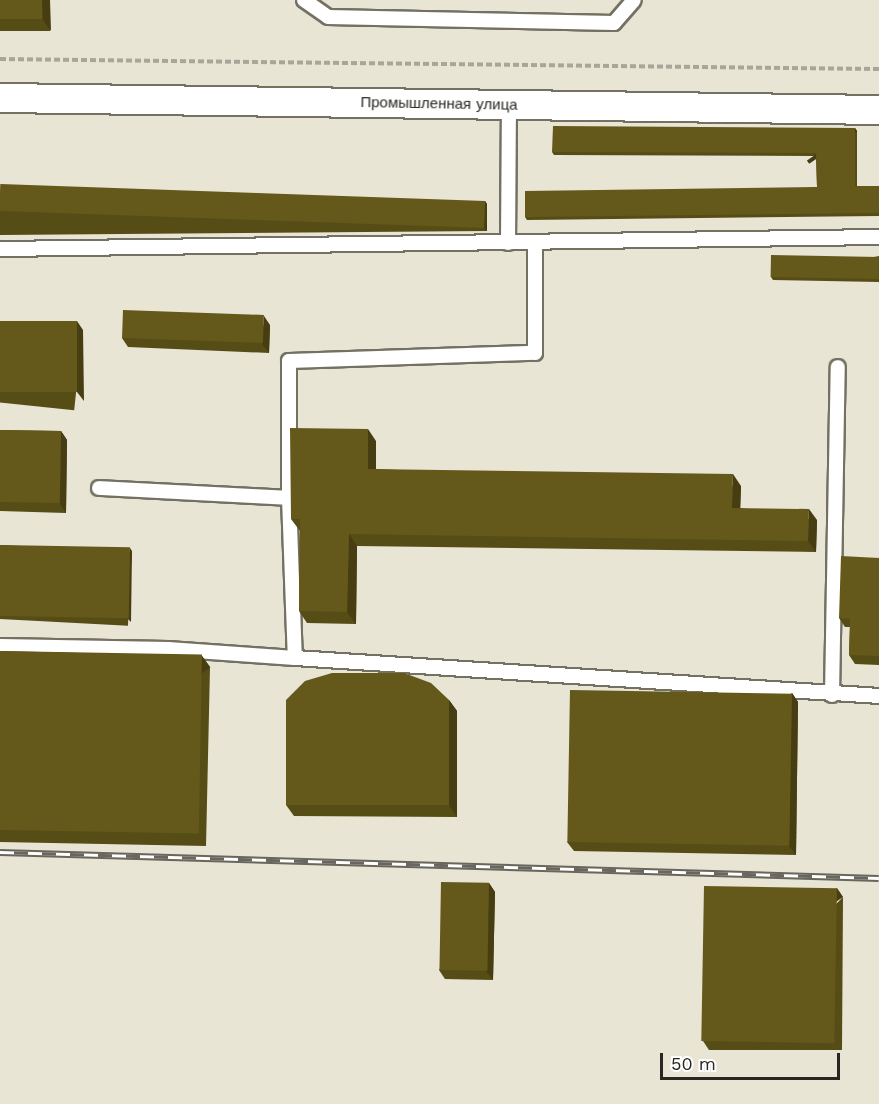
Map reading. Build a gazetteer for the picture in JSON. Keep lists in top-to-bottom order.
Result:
{
  "streets": {
    "street": ["Промышленная улица"]
  },
  "scale_bar": "50 m"
}
